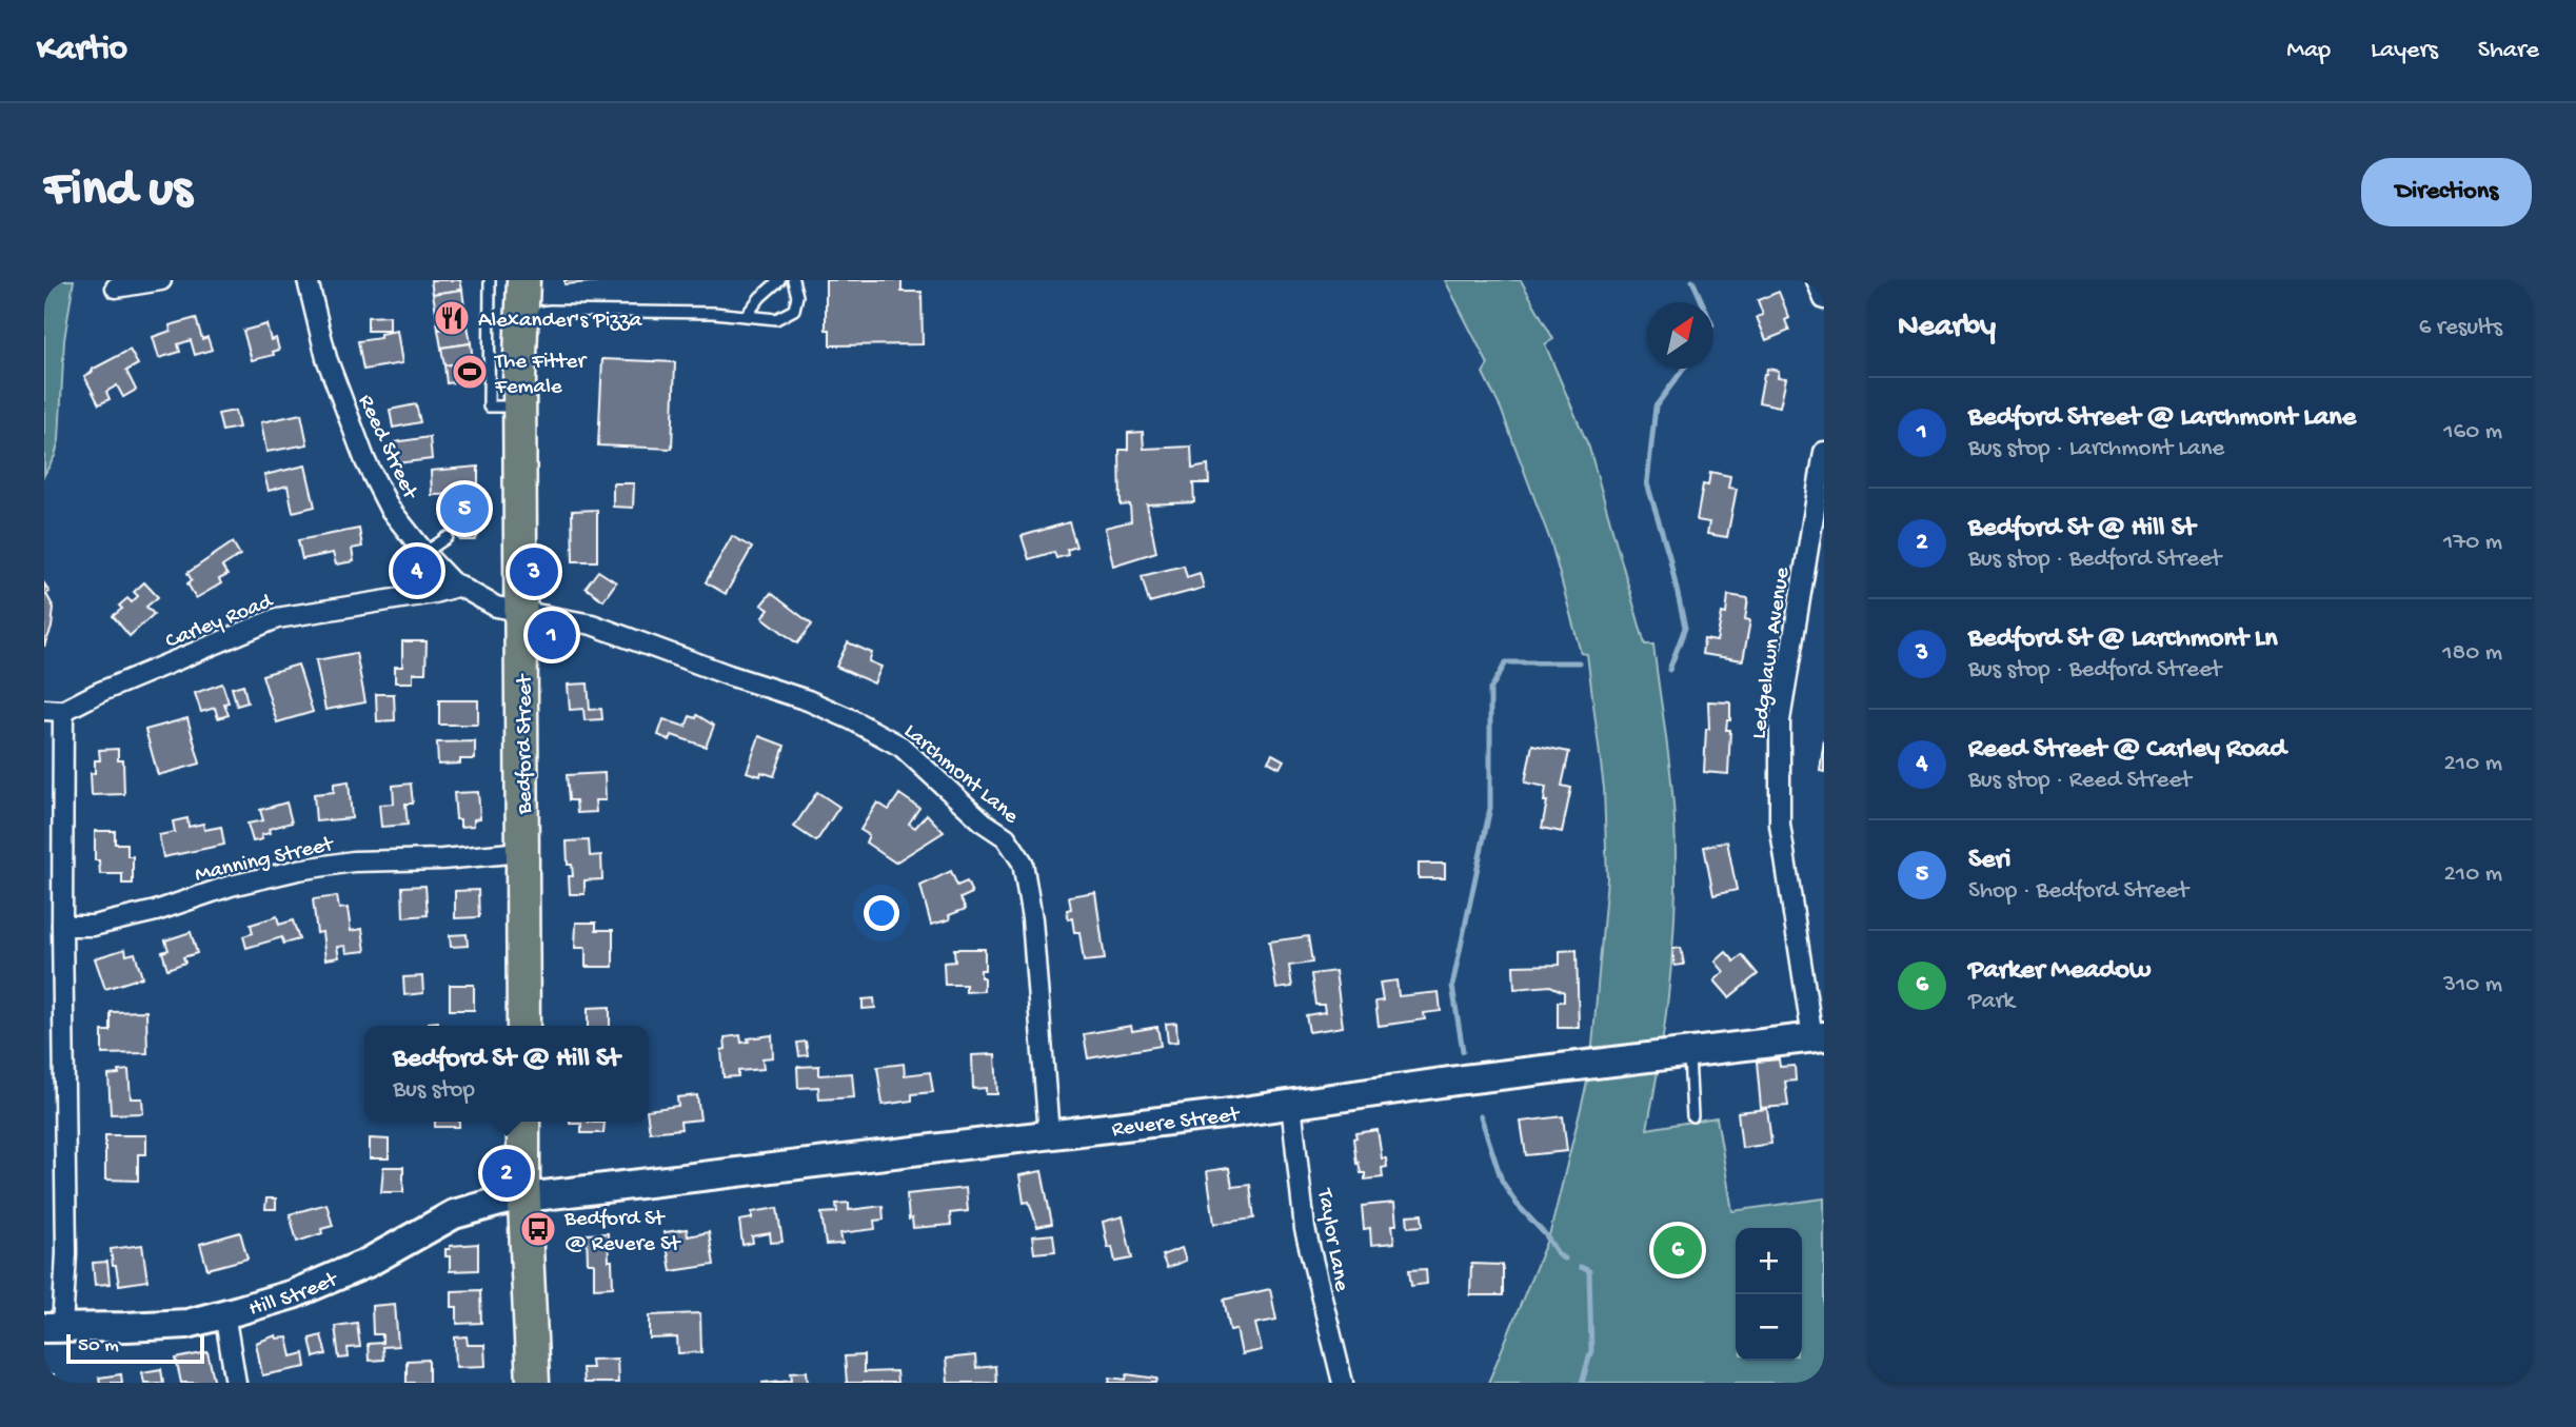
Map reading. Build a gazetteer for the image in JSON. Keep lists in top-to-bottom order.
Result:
{
  "streets": {
    "main road": ["Bedford Street"],
    "street": [
      "Reed Street",
      "Carley Road",
      "Ledgelawn Avenue",
      "Larchmont Lane",
      "Manning Street",
      "Revere Street",
      "Taylor Lane",
      "Hill Street"
    ]
  },
  "crossings": [
    ["Reed Street", "Carley Road"],
    ["Reed Street", "Bedford Street"],
    ["Reed Street", "Larchmont Lane"],
    ["Ledgelawn Avenue", "Revere Street"],
    ["Bedford Street", "Larchmont Lane"],
    ["Bedford Street", "Manning Street"],
    ["Larchmont Lane", "Revere Street"],
    ["Revere Street", "Taylor Lane"],
    ["Revere Street", "Hill Street"]
  ],
  "places": {
    "restaurant": ["Alexander's Pizza"],
    "sports": ["The Fitter Female"],
    "bus stop": ["Bedford St @ Revere St"]
  },
  "scale_bar": "50 m",
  "north": "top right",
  "page": {
    "header": "Kartio",
    "nav": ["Map", "Layers", "Share"],
    "buttons": "Directions",
    "title": "Find us",
    "heading": ["Nearby", "6 results"],
    "list": [
      {
        "mark": "1",
        "name": "Bedford Street @ Larchmont Lane",
        "note": "Bus stop · Larchmont Lane",
        "value": "160 m"
      },
      {
        "mark": "2",
        "name": "Bedford St @ Hill St",
        "note": "Bus stop · Bedford Street",
        "value": "170 m"
      },
      {
        "mark": "3",
        "name": "Bedford St @ Larchmont Ln",
        "note": "Bus stop · Bedford Street",
        "value": "180 m"
      },
      {
        "mark": "4",
        "name": "Reed Street @ Carley Road",
        "note": "Bus stop · Reed Street",
        "value": "210 m"
      },
      {
        "mark": "5",
        "name": "Seri",
        "note": "Shop · Bedford Street",
        "value": "210 m"
      },
      {
        "mark": "6",
        "name": "Parker Meadow",
        "note": "Park",
        "value": "310 m"
      }
    ],
    "pins": [
      "5",
      "4",
      "3",
      "1",
      "2",
      "6"
    ],
    "popup": ["Bedford St @ Hill St", "Bus stop"],
    "map_buttons": ["+", "−"],
    "scale": "50 m"
  }
}
